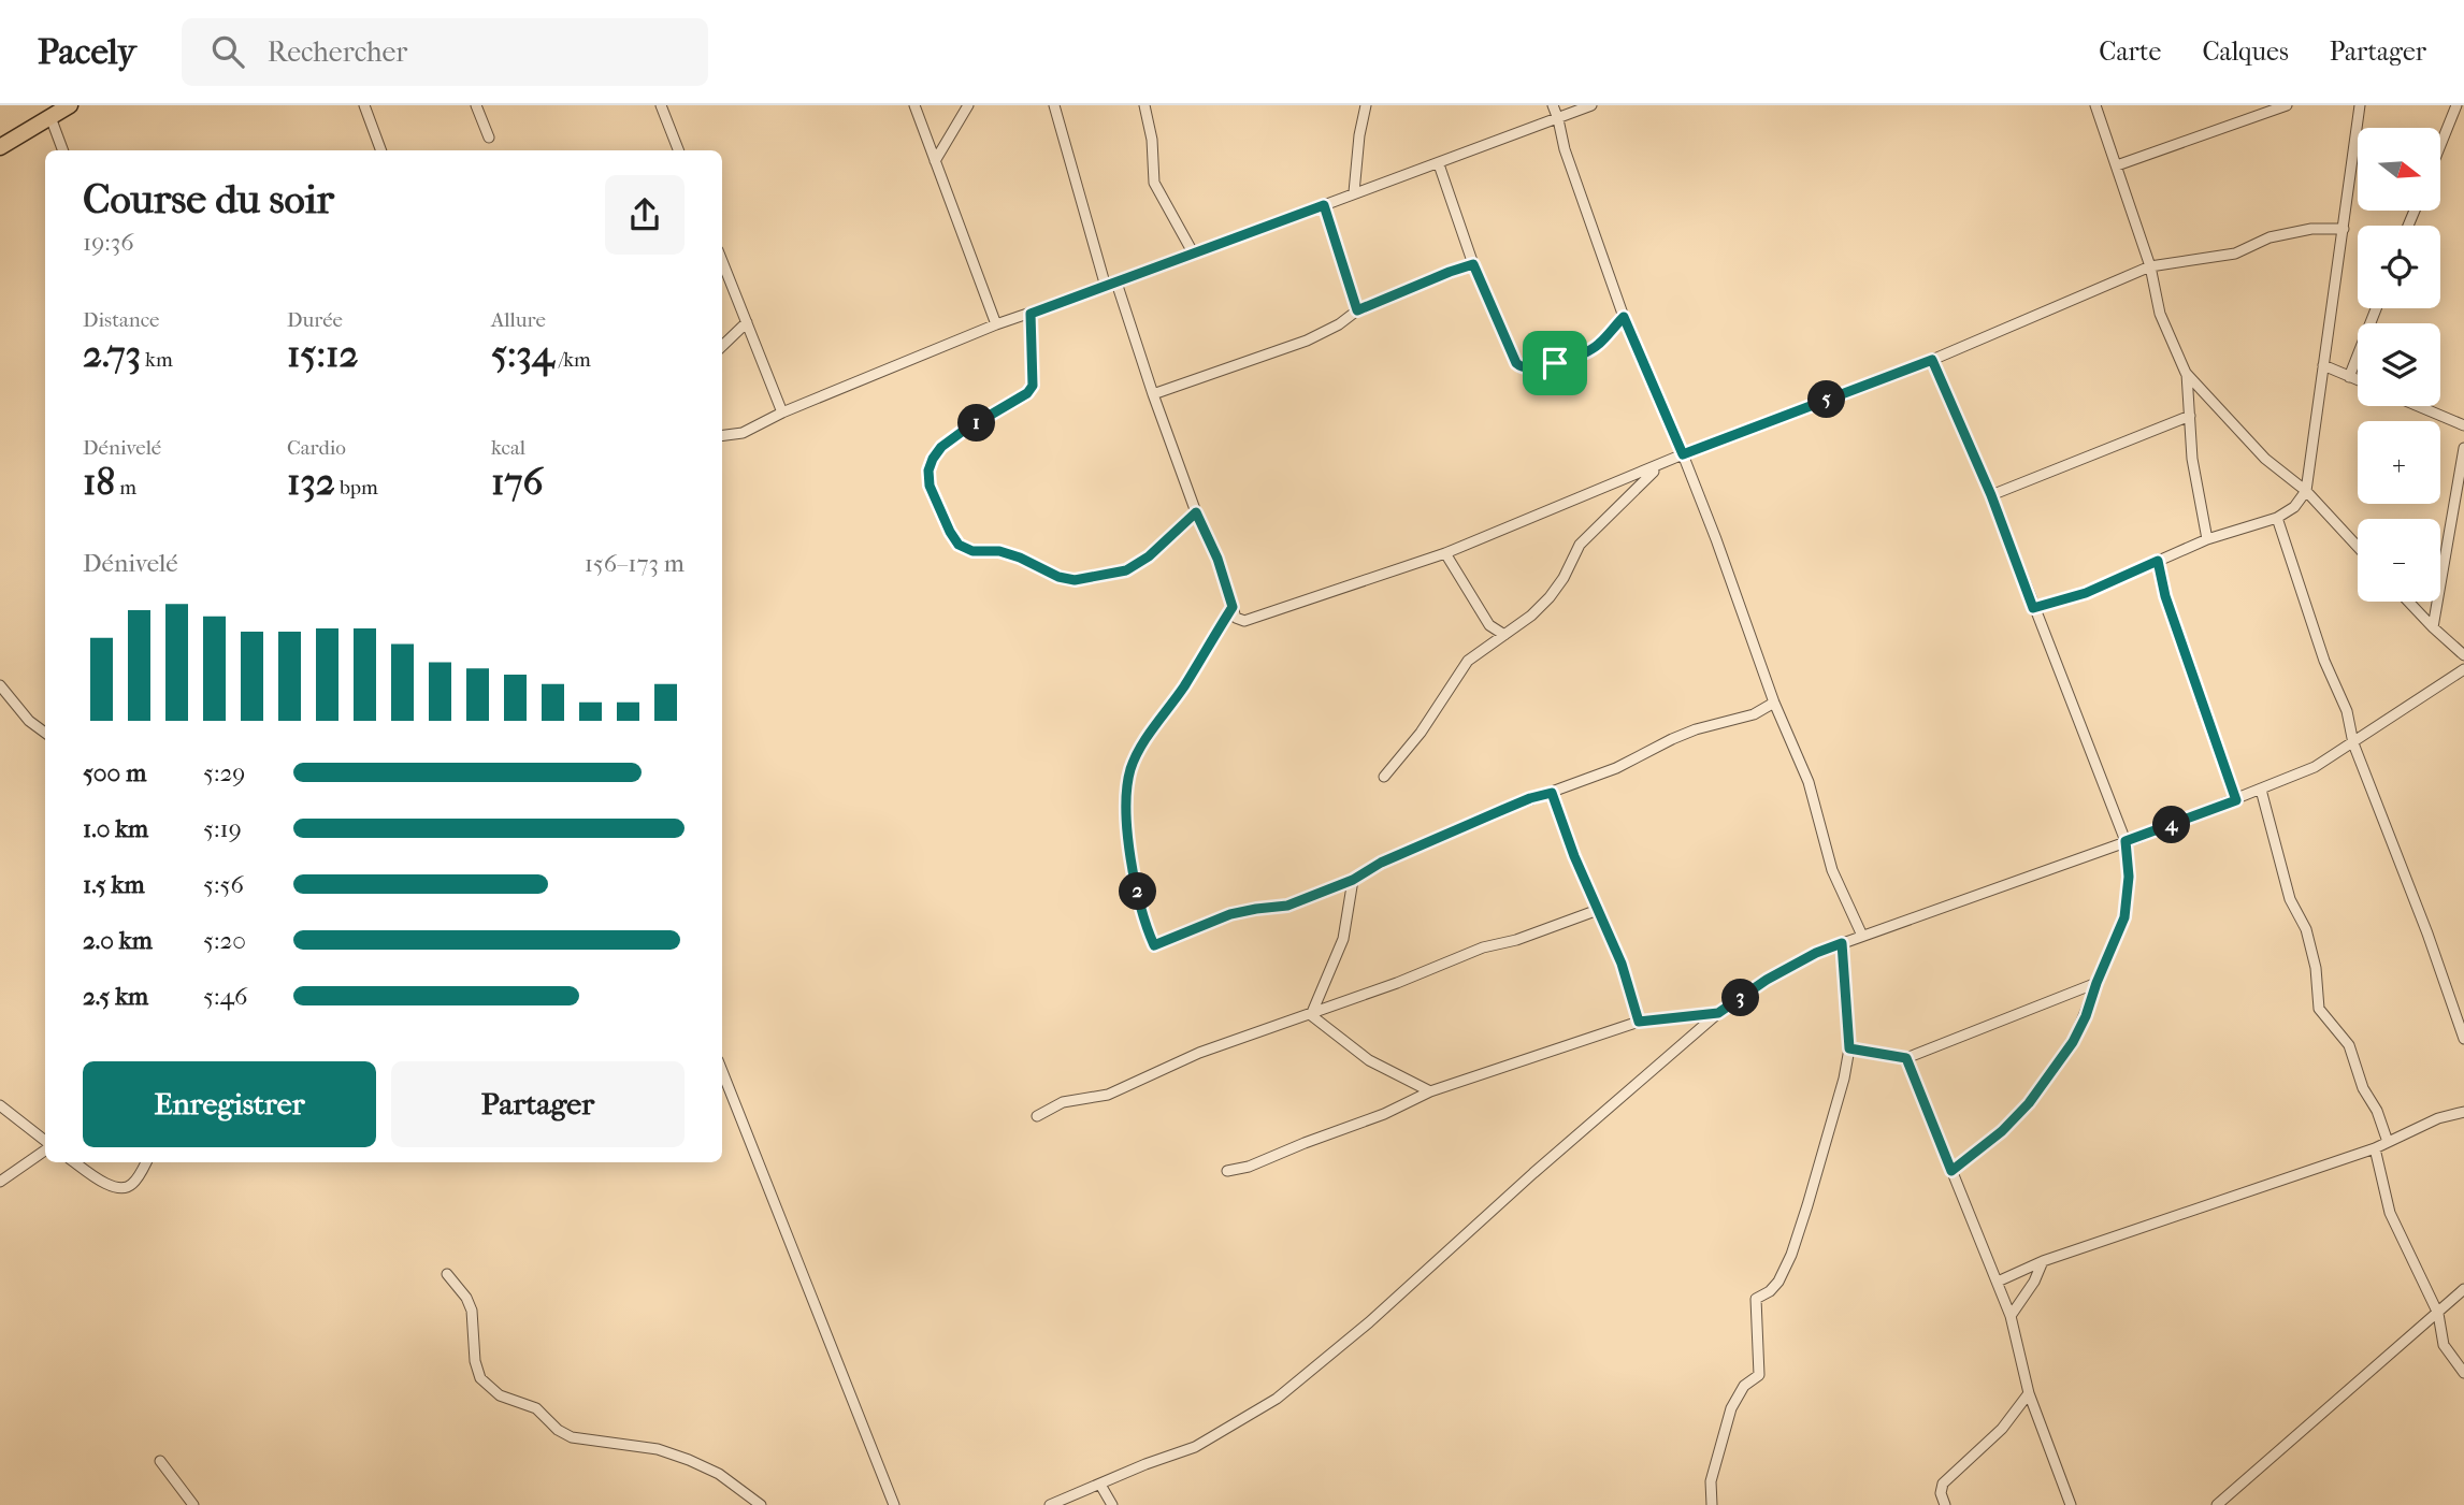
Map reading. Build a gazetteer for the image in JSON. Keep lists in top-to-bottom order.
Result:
{
  "north": "right",
  "page": {
    "header": "Pacely",
    "search": "Rechercher",
    "nav": ["Carte", "Calques", "Partager"],
    "map_buttons": ["+", "−"],
    "heading": ["Course du soir", "19:36"],
    "stats": [
      ["Distance", "2.73 km"],
      ["Durée", "15:12"],
      ["Allure", "5:34 /km"],
      ["Dénivelé", "18 m"],
      ["Cardio", "132 bpm"],
      ["kcal", "176"]
    ],
    "pins": [
      "5",
      "1",
      "4",
      "2",
      "3"
    ],
    "chart": ["Dénivelé", "156–173 m"],
    "list": [
      {
        "name": "500 m",
        "note": "5:29"
      },
      {
        "name": "1.0 km",
        "note": "5:19"
      },
      {
        "name": "1.5 km",
        "note": "5:56"
      },
      {
        "name": "2.0 km",
        "note": "5:20"
      },
      {
        "name": "2.5 km",
        "note": "5:46"
      }
    ],
    "buttons": ["Enregistrer", "Partager"]
  }
}
